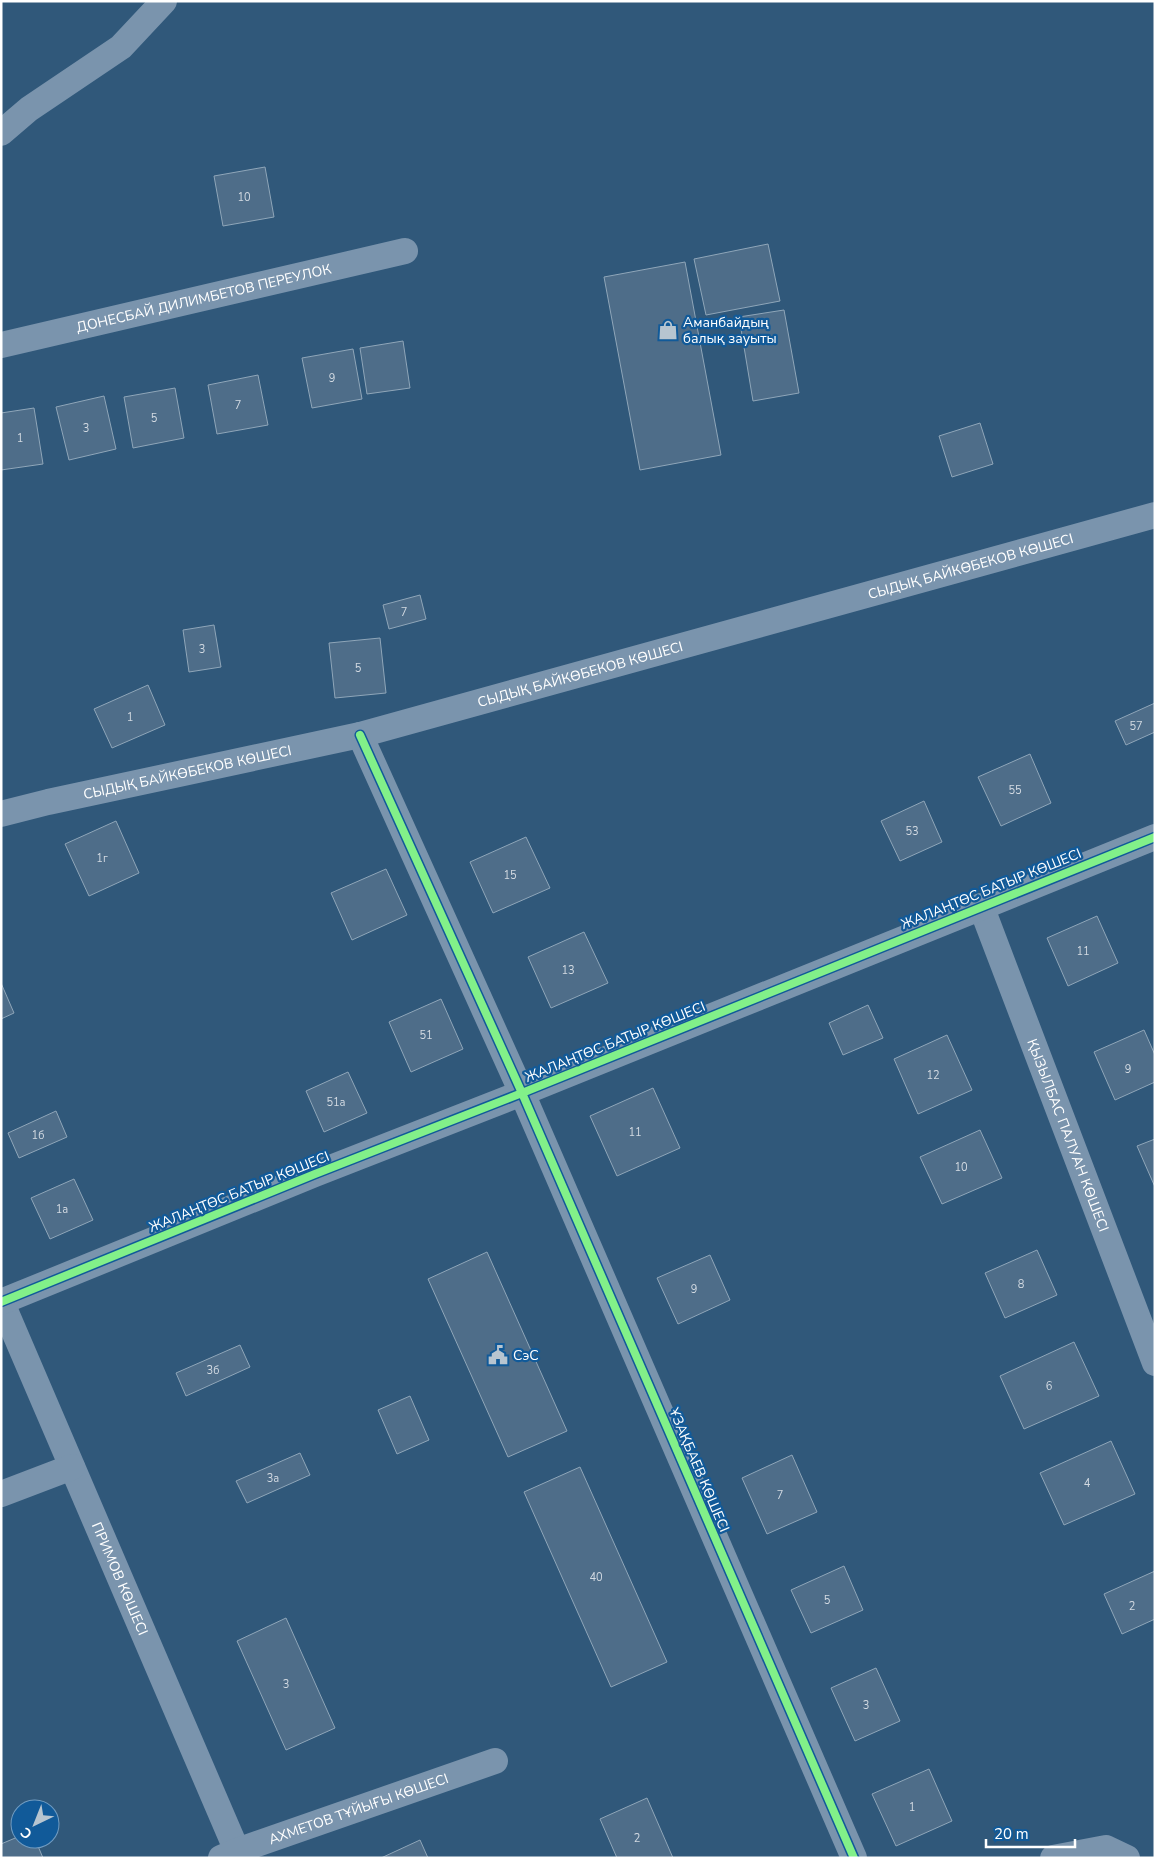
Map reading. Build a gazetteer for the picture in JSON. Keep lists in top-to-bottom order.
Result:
{
  "streets": {
    "street": [
      "ДОНЕСБАЙ ДИЛИМБЕТОВ ПЕРЕУЛОК",
      "СЫДЫҚ БАЙКӨБЕКОВ КӨШЕСІ",
      "ЖАЛАҢТӨС БАТЫР КӨШЕСІ",
      "ҚЫЗЫЛБАС ПАЛУАН КӨШЕСІ",
      "ҰЗАҚБАЕВ КӨШЕСІ",
      "ПРИМОВ КӨШЕСІ",
      "АХМЕТОВ ТҰЙЫҒЫ КӨШЕСІ"
    ]
  },
  "crossings": [
    ["СЫДЫҚ БАЙКӨБЕКОВ КӨШЕСІ", "ҰЗАҚБАЕВ КӨШЕСІ"],
    ["ЖАЛАҢТӨС БАТЫР КӨШЕСІ", "ҚЫЗЫЛБАС ПАЛУАН КӨШЕСІ"],
    ["ЖАЛАҢТӨС БАТЫР КӨШЕСІ", "ҰЗАҚБАЕВ КӨШЕСІ"],
    ["ЖАЛАҢТӨС БАТЫР КӨШЕСІ", "ПРИМОВ КӨШЕСІ"],
    ["ПРИМОВ КӨШЕСІ", "АХМЕТОВ ТҰЙЫҒЫ КӨШЕСІ"]
  ],
  "places": {
    "shop": ["Аманбайдың балық зауыты"],
    "public building": ["СэС"]
  },
  "house_numbers": [
    "10",
    "9",
    "7",
    "5",
    "3",
    "1",
    "7",
    "3",
    "5",
    "1",
    "57",
    "55",
    "53",
    "1г",
    "15",
    "11",
    "13",
    "51",
    "9",
    "12",
    "51а",
    "11",
    "1б",
    "10",
    "1а",
    "8",
    "9",
    "3б",
    "6",
    "3а",
    "4",
    "7",
    "40",
    "5",
    "2",
    "3",
    "3",
    "1",
    "2"
  ],
  "scale_bar": "20 m",
  "north": "bottom left"
}
